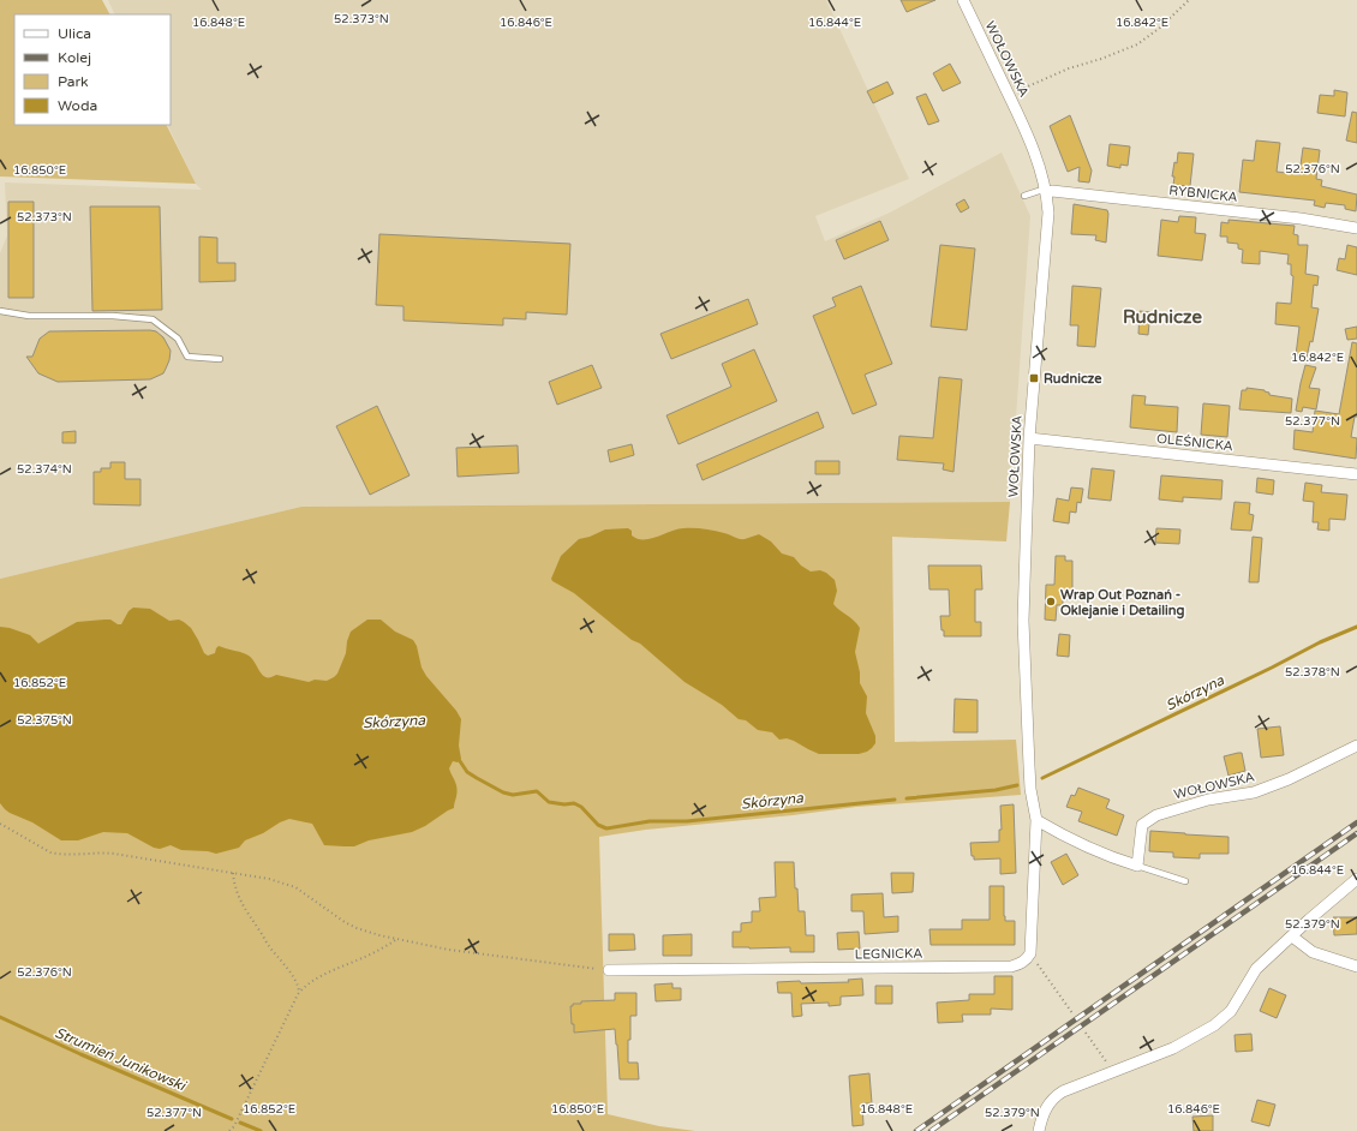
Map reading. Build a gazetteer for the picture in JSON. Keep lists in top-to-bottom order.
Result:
{
  "streets": {
    "street": [
      "WOŁOWSKA",
      "RYBNICKA",
      "OLEŚNICKA",
      "LEGNICKA"
    ]
  },
  "crossings": [
    ["WOŁOWSKA", "RYBNICKA"],
    ["WOŁOWSKA", "OLEŚNICKA"]
  ],
  "districts": ["Rudnicze"],
  "water": ["Skórzyna", "Strumień Junikowski"],
  "places": {
    "transit": ["Rudnicze"],
    "other": ["Wrap Out Poznań - Oklejanie i Detailing"]
  },
  "legend": [
    "Ulica",
    "Kolej",
    "Park",
    "Woda"
  ],
  "coordinates": [
    "52.373°N",
    "16.848°E",
    "16.846°E",
    "16.844°E",
    "16.842°E",
    "52.376°N",
    "16.850°E",
    "52.377°N",
    "52.374°N",
    "52.378°N",
    "16.852°E",
    "52.375°N",
    "52.379°N"
  ]
}
